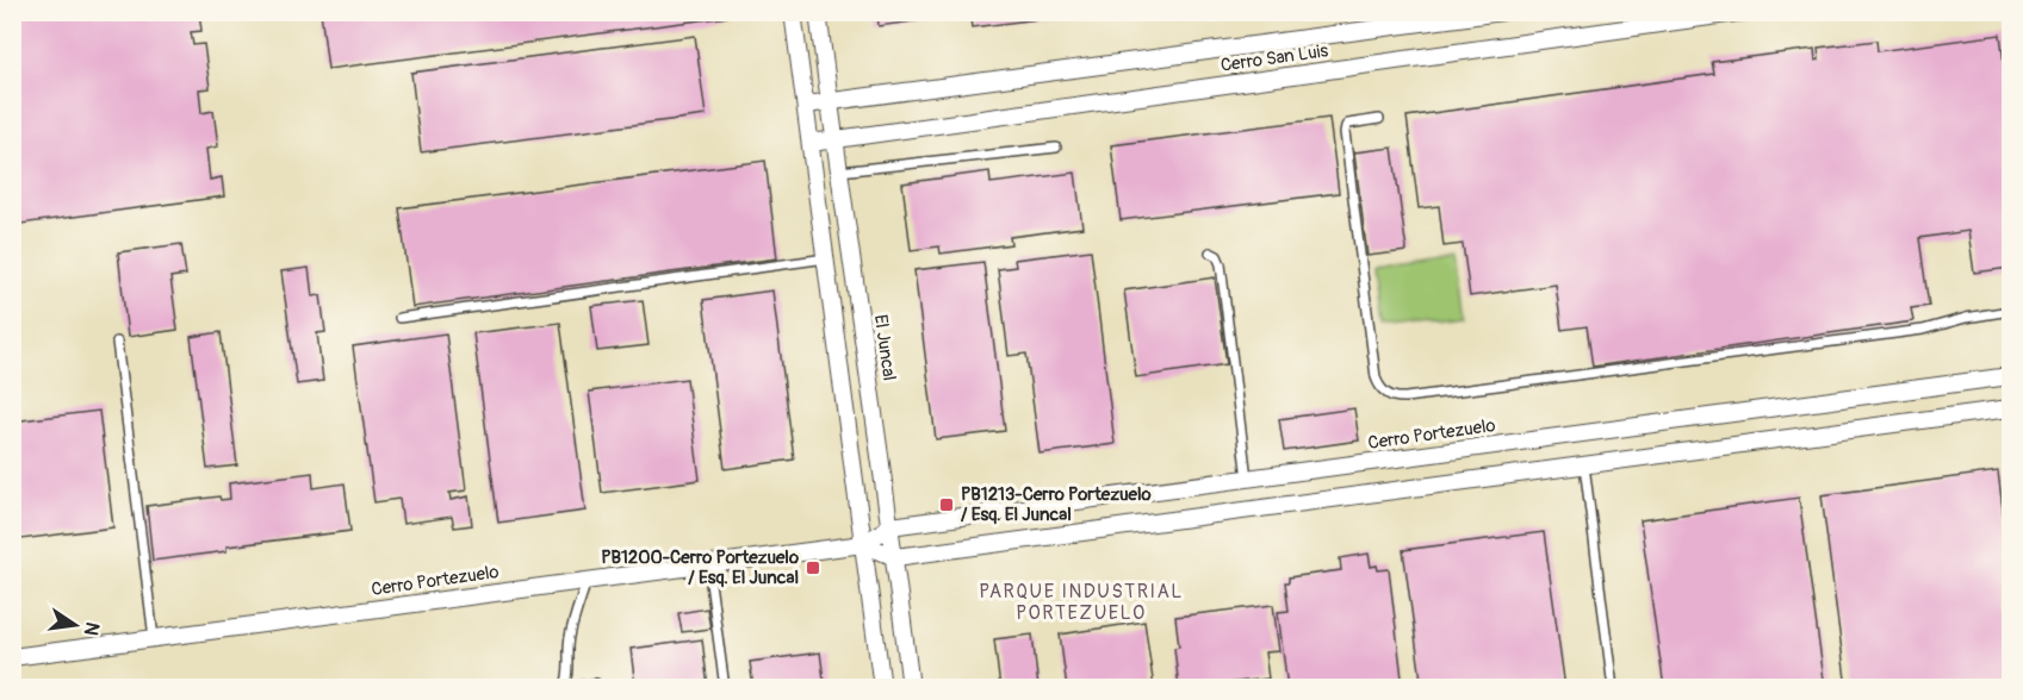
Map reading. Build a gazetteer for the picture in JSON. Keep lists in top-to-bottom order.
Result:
{
  "streets": {
    "street": ["Cerro San Luis", "El Juncal", "Cerro Portezuelo"]
  },
  "crossings": [
    ["Cerro San Luis", "El Juncal"],
    ["El Juncal", "Cerro Portezuelo"]
  ],
  "districts": ["PARQUE INDUSTRIAL PORTEZUELO"],
  "places": {
    "transit": ["PB1213-Cerro Portezuelo / Esq. El Juncal", "PB1200-Cerro Portezuelo / Esq. El Juncal"]
  },
  "north": "right"
}
